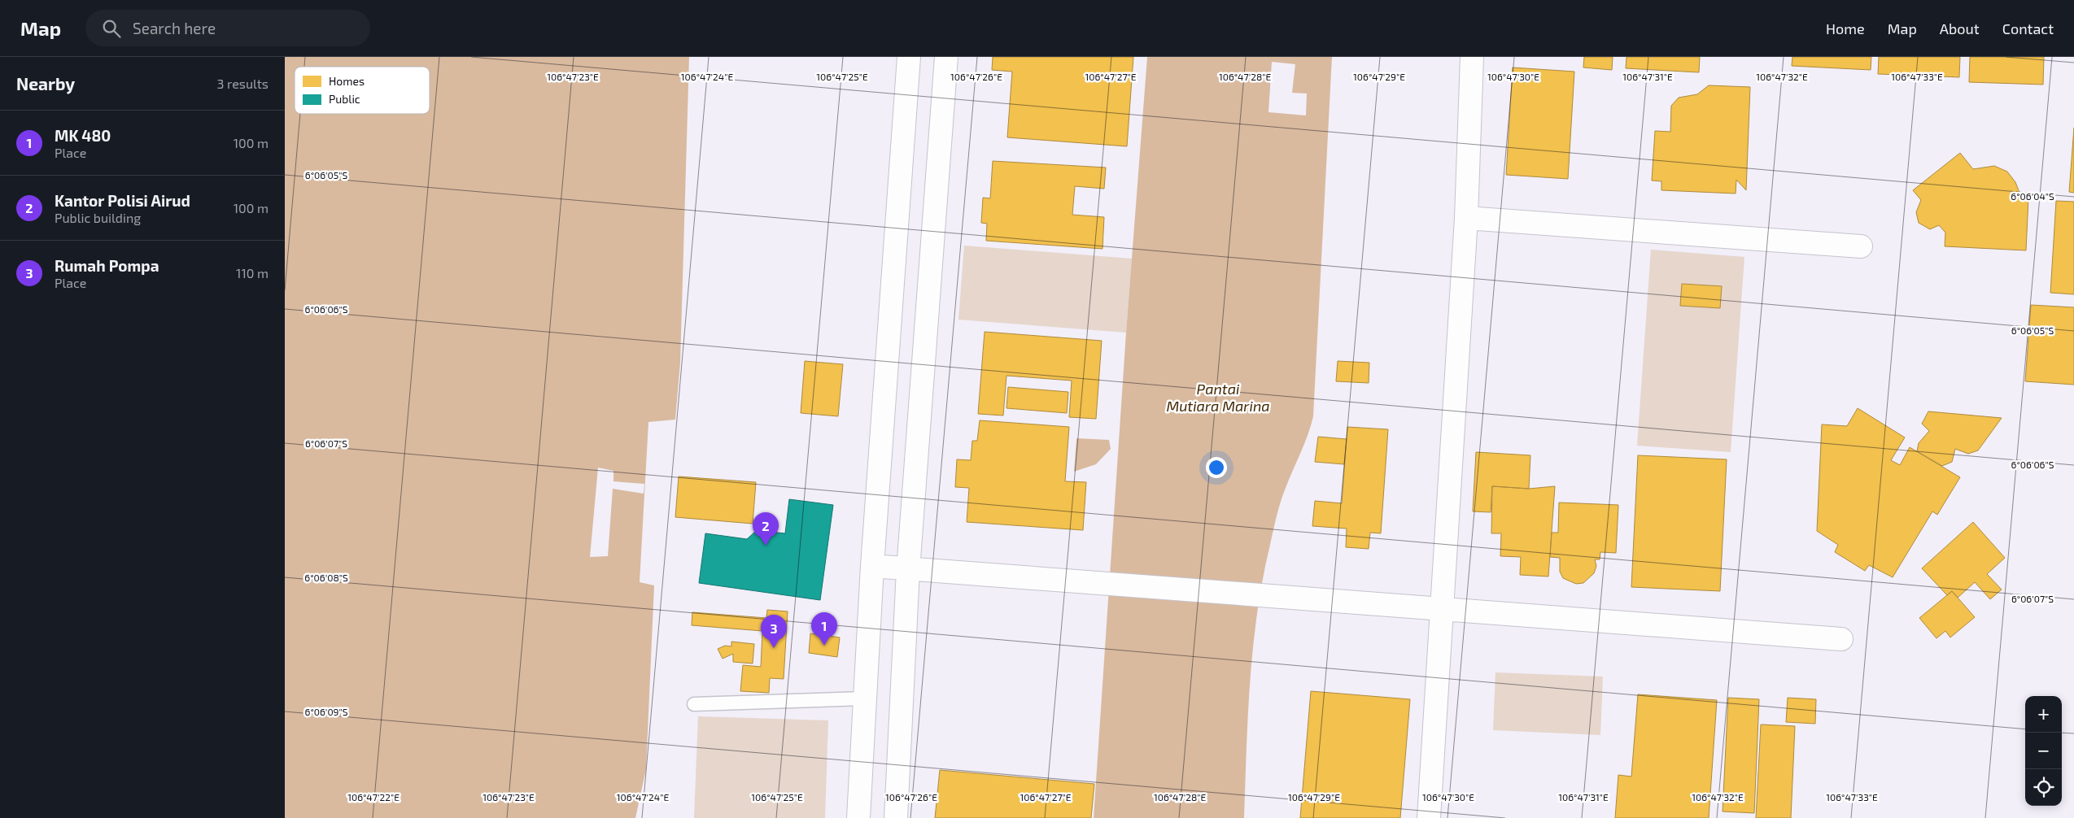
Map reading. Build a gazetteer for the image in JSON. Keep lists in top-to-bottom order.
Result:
{
  "water": ["Pantai Mutiara Marina"],
  "legend": ["Homes", "Public"],
  "page": {
    "header": "Map",
    "search": "Search here",
    "nav": [
      "Home",
      "Map",
      "About",
      "Contact"
    ],
    "heading": ["Nearby", "3 results"],
    "list": [
      {
        "mark": "1",
        "name": "MK 480",
        "note": "Place",
        "value": "100 m"
      },
      {
        "mark": "2",
        "name": "Kantor Polisi Airud",
        "note": "Public building",
        "value": "100 m"
      },
      {
        "mark": "3",
        "name": "Rumah Pompa",
        "note": "Place",
        "value": "110 m"
      }
    ],
    "pins": ["2", "1", "3"],
    "map_buttons": ["+", "−"]
  },
  "coordinates": [
    "106°47'23\"E",
    "106°47'24\"E",
    "106°47'25\"E",
    "106°47'26\"E",
    "106°47'27\"E",
    "106°47'28\"E",
    "106°47'29\"E",
    "106°47'30\"E",
    "106°47'31\"E",
    "106°47'32\"E",
    "106°47'33\"E",
    "6°06'05\"S",
    "6°06'04\"S",
    "6°06'06\"S",
    "6°06'07\"S",
    "6°06'08\"S",
    "6°06'09\"S",
    "106°47'22\"E"
  ]
}
